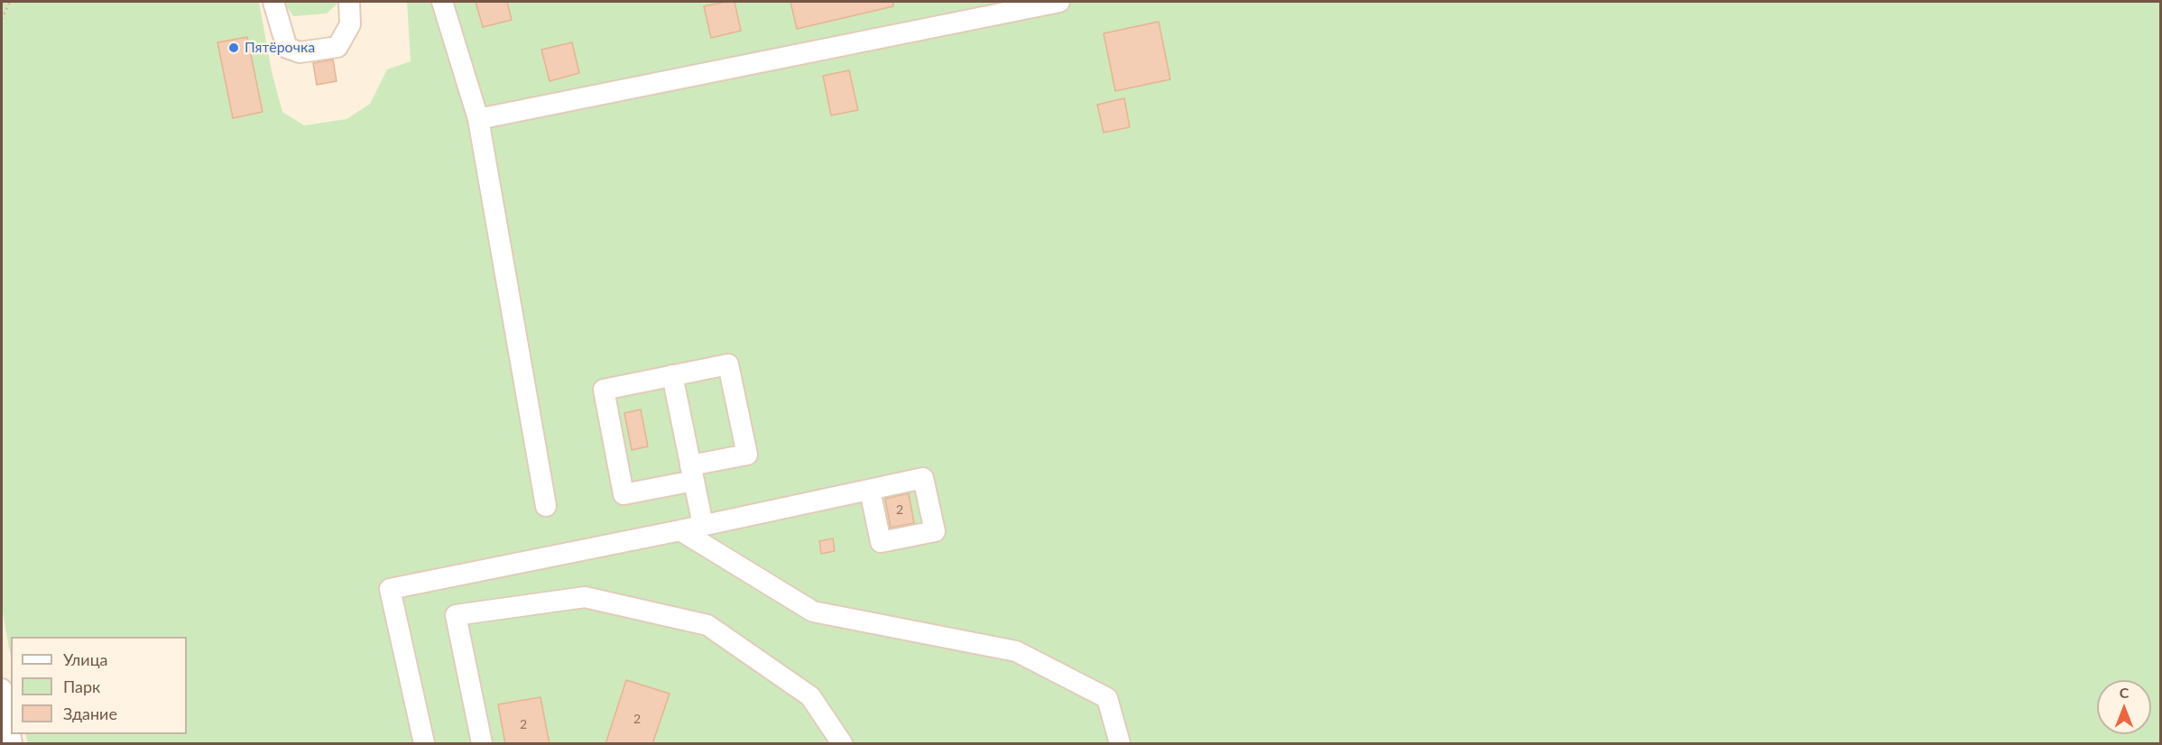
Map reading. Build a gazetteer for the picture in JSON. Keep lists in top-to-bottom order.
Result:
{
  "places": ["Пятёрочка"],
  "house_numbers": ["2", "2", "2"],
  "legend": ["Улица", "Парк", "Здание"],
  "north": "top"
}
